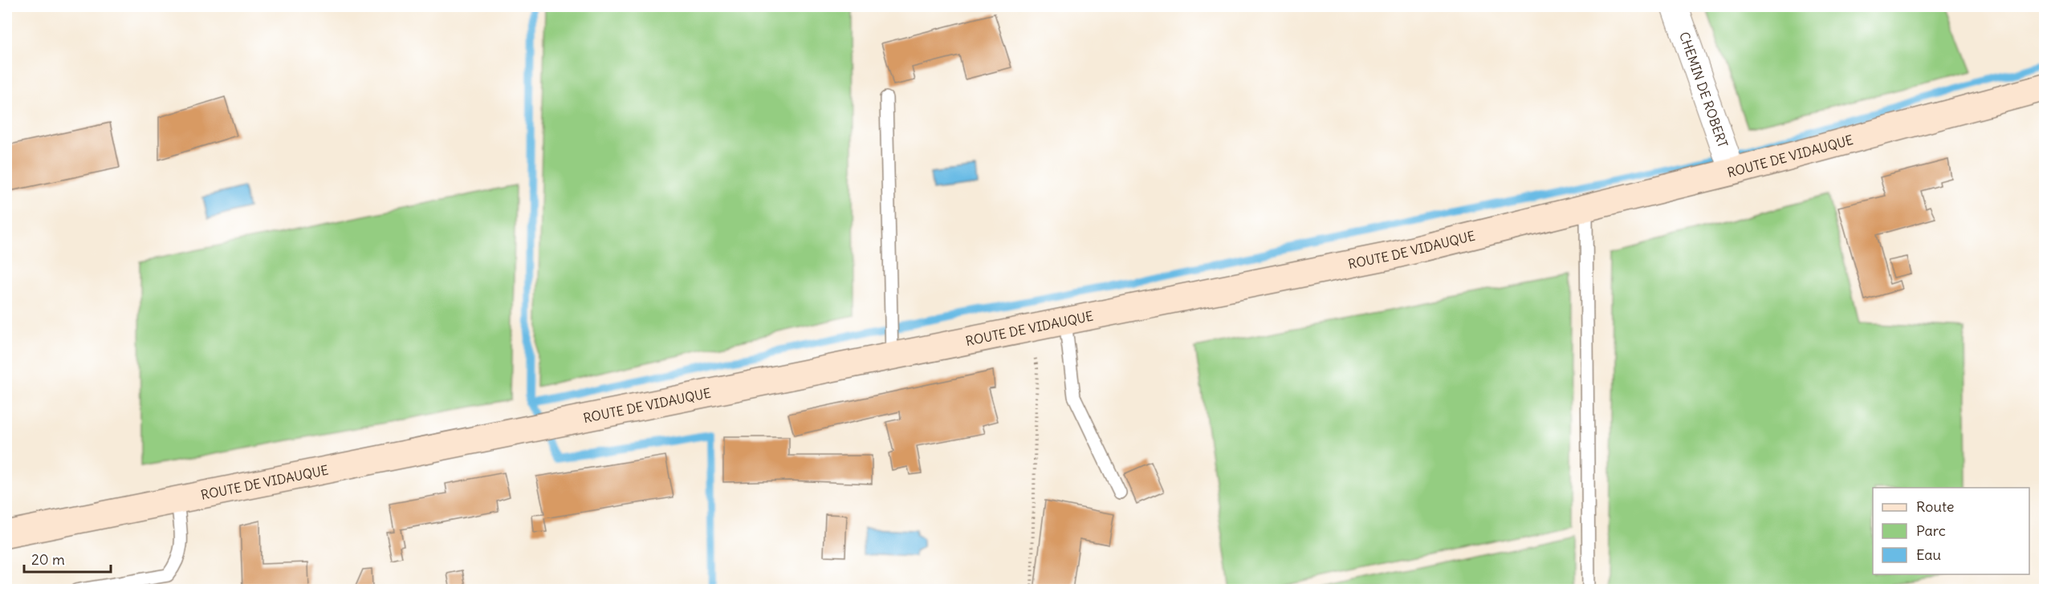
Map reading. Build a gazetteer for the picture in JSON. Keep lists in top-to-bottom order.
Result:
{
  "streets": {
    "street": ["CHEMIN DE ROBERT", "ROUTE DE VIDAUQUE"]
  },
  "crossings": [
    ["CHEMIN DE ROBERT", "ROUTE DE VIDAUQUE"]
  ],
  "legend": ["Route", "Parc", "Eau"],
  "scale_bar": "20 m"
}
